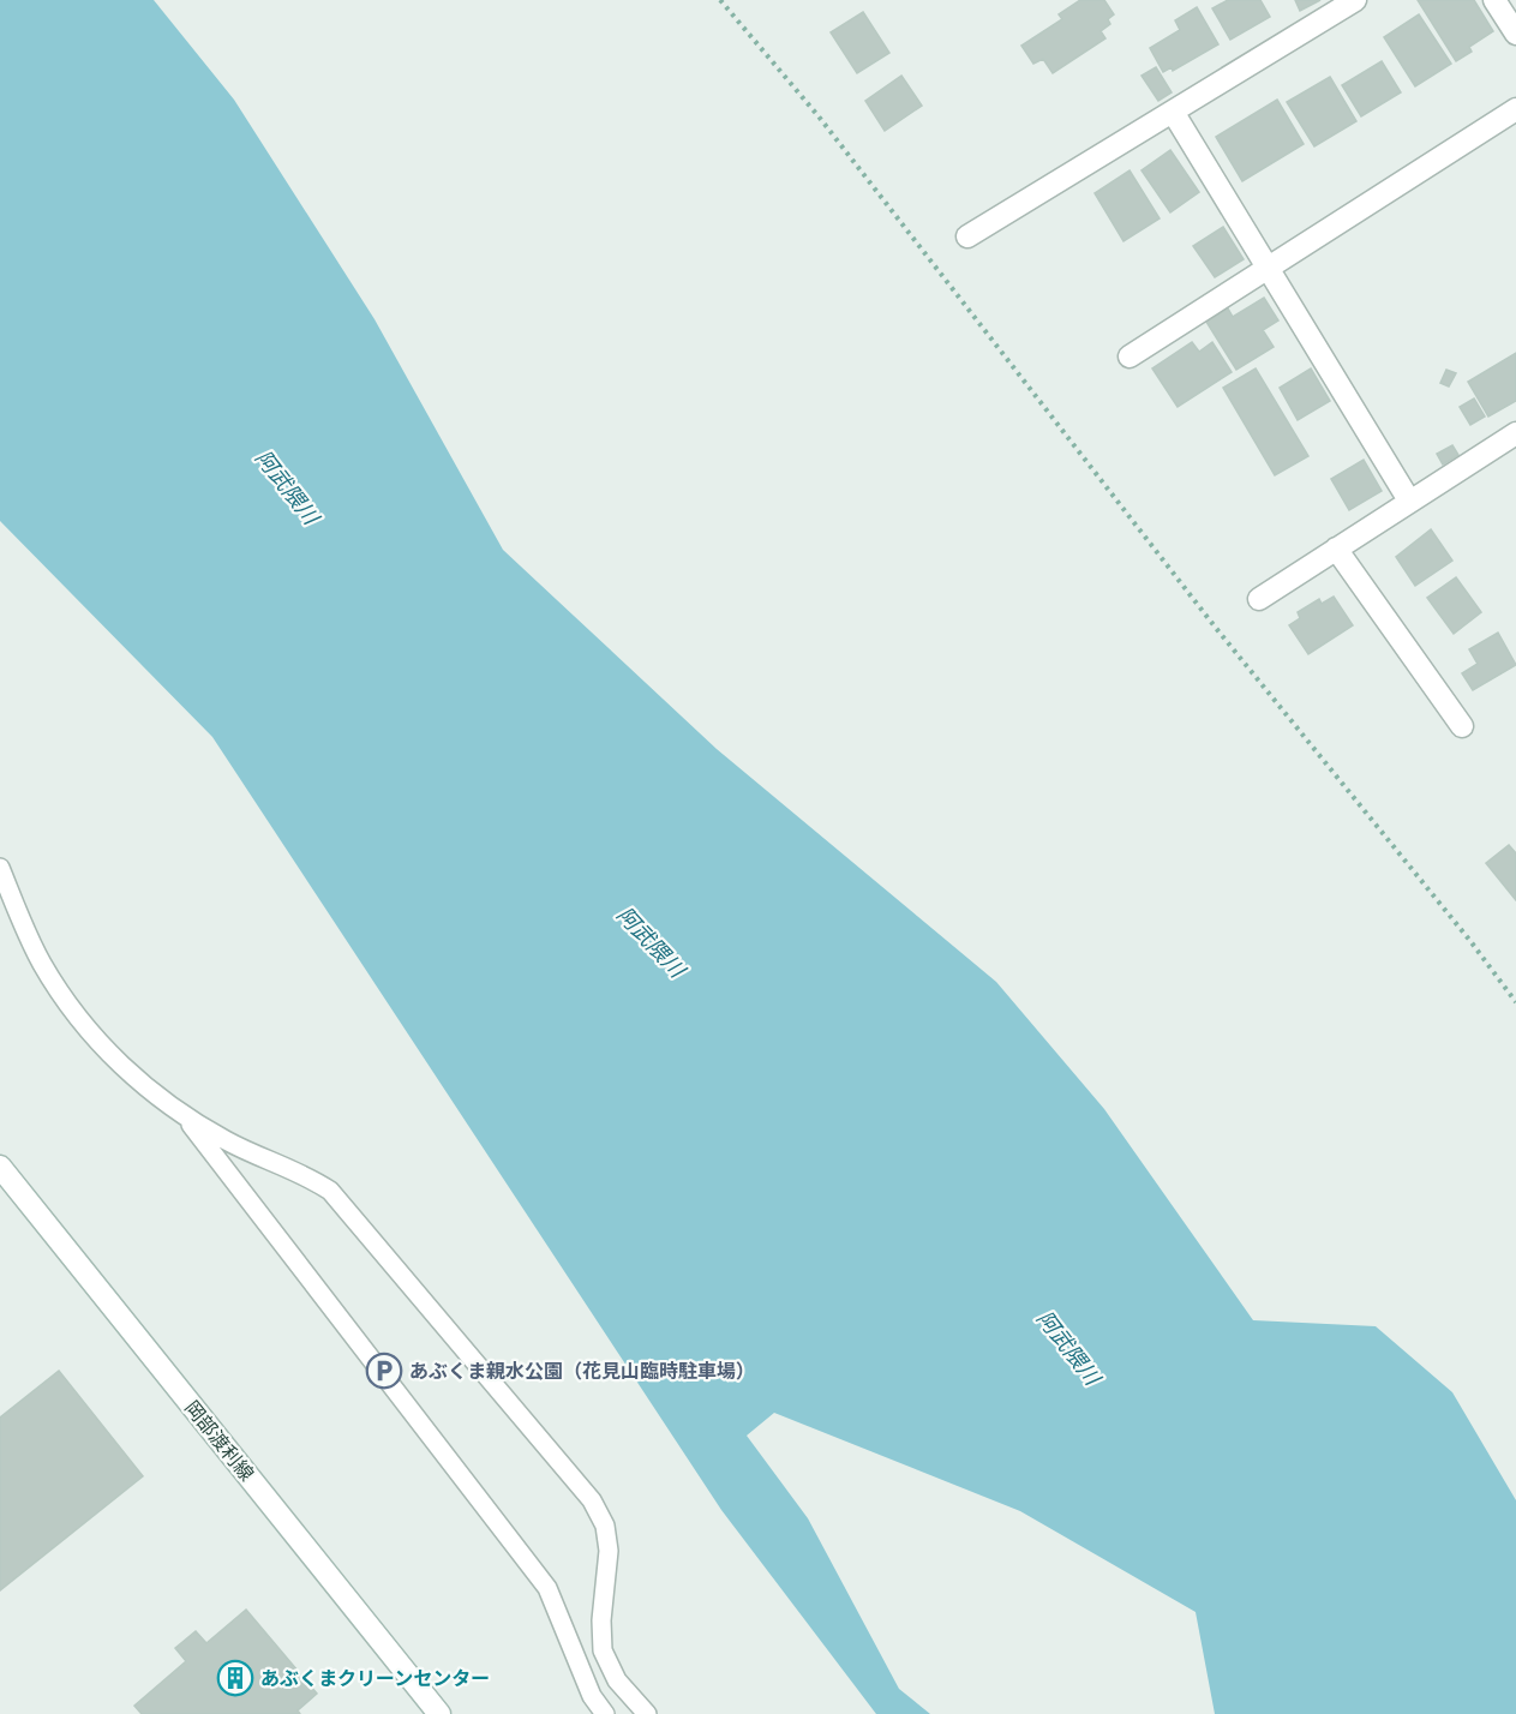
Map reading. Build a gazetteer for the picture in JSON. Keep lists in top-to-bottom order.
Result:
{
  "streets": {
    "street": ["岡部渡利線"]
  },
  "water": ["阿武隈川"],
  "places": {
    "parking": ["あぶくま親水公園（花見山臨時駐車場）"],
    "building": ["あぶくまクリーンセンター"]
  }
}
